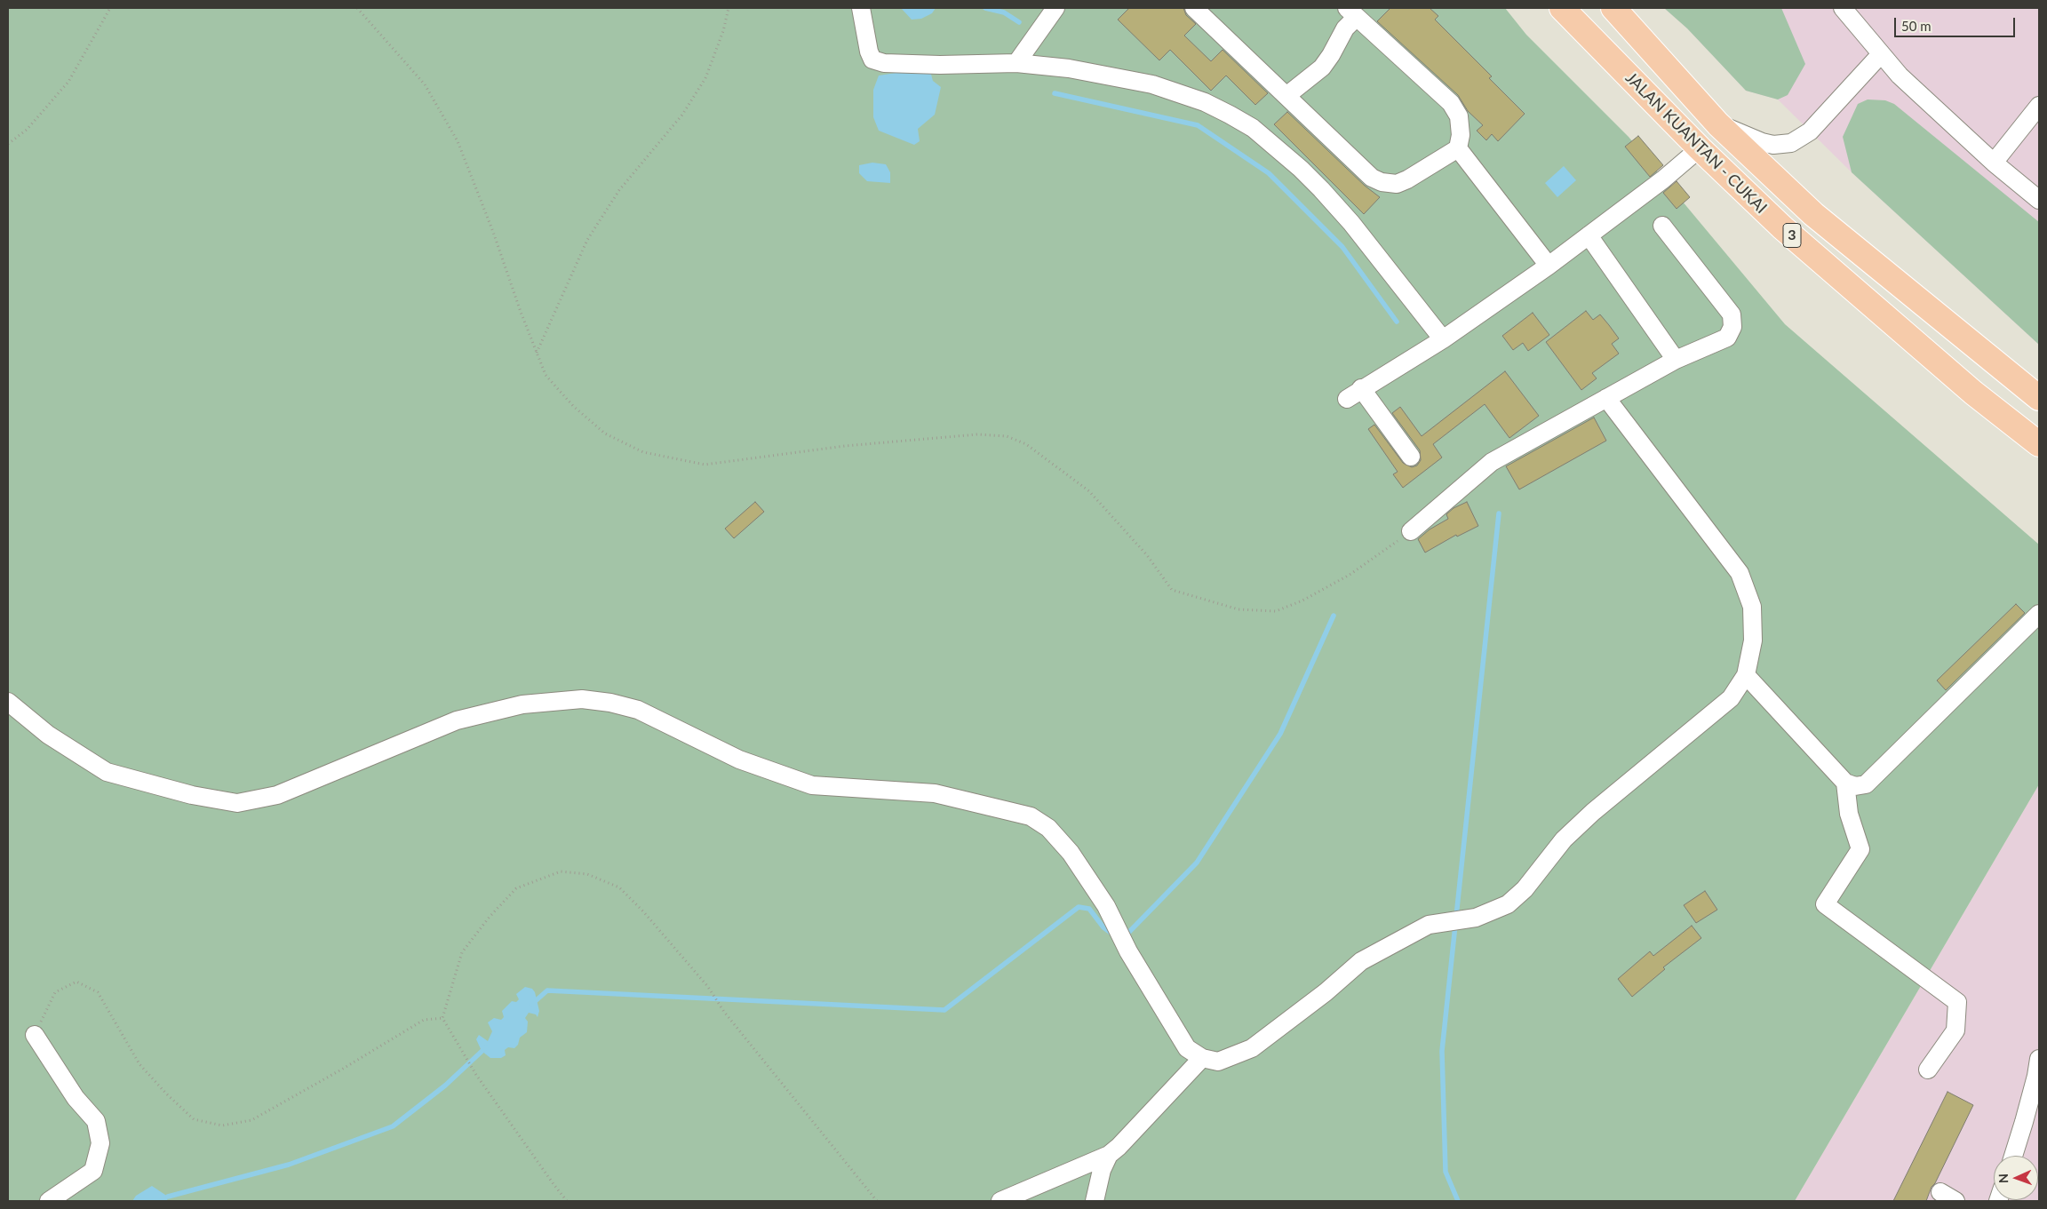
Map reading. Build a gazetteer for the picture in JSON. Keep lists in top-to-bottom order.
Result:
{
  "streets": {
    "highway": ["JALAN KUANTAN - CUKAI", "3"]
  },
  "scale_bar": "50 m",
  "north": "left"
}
